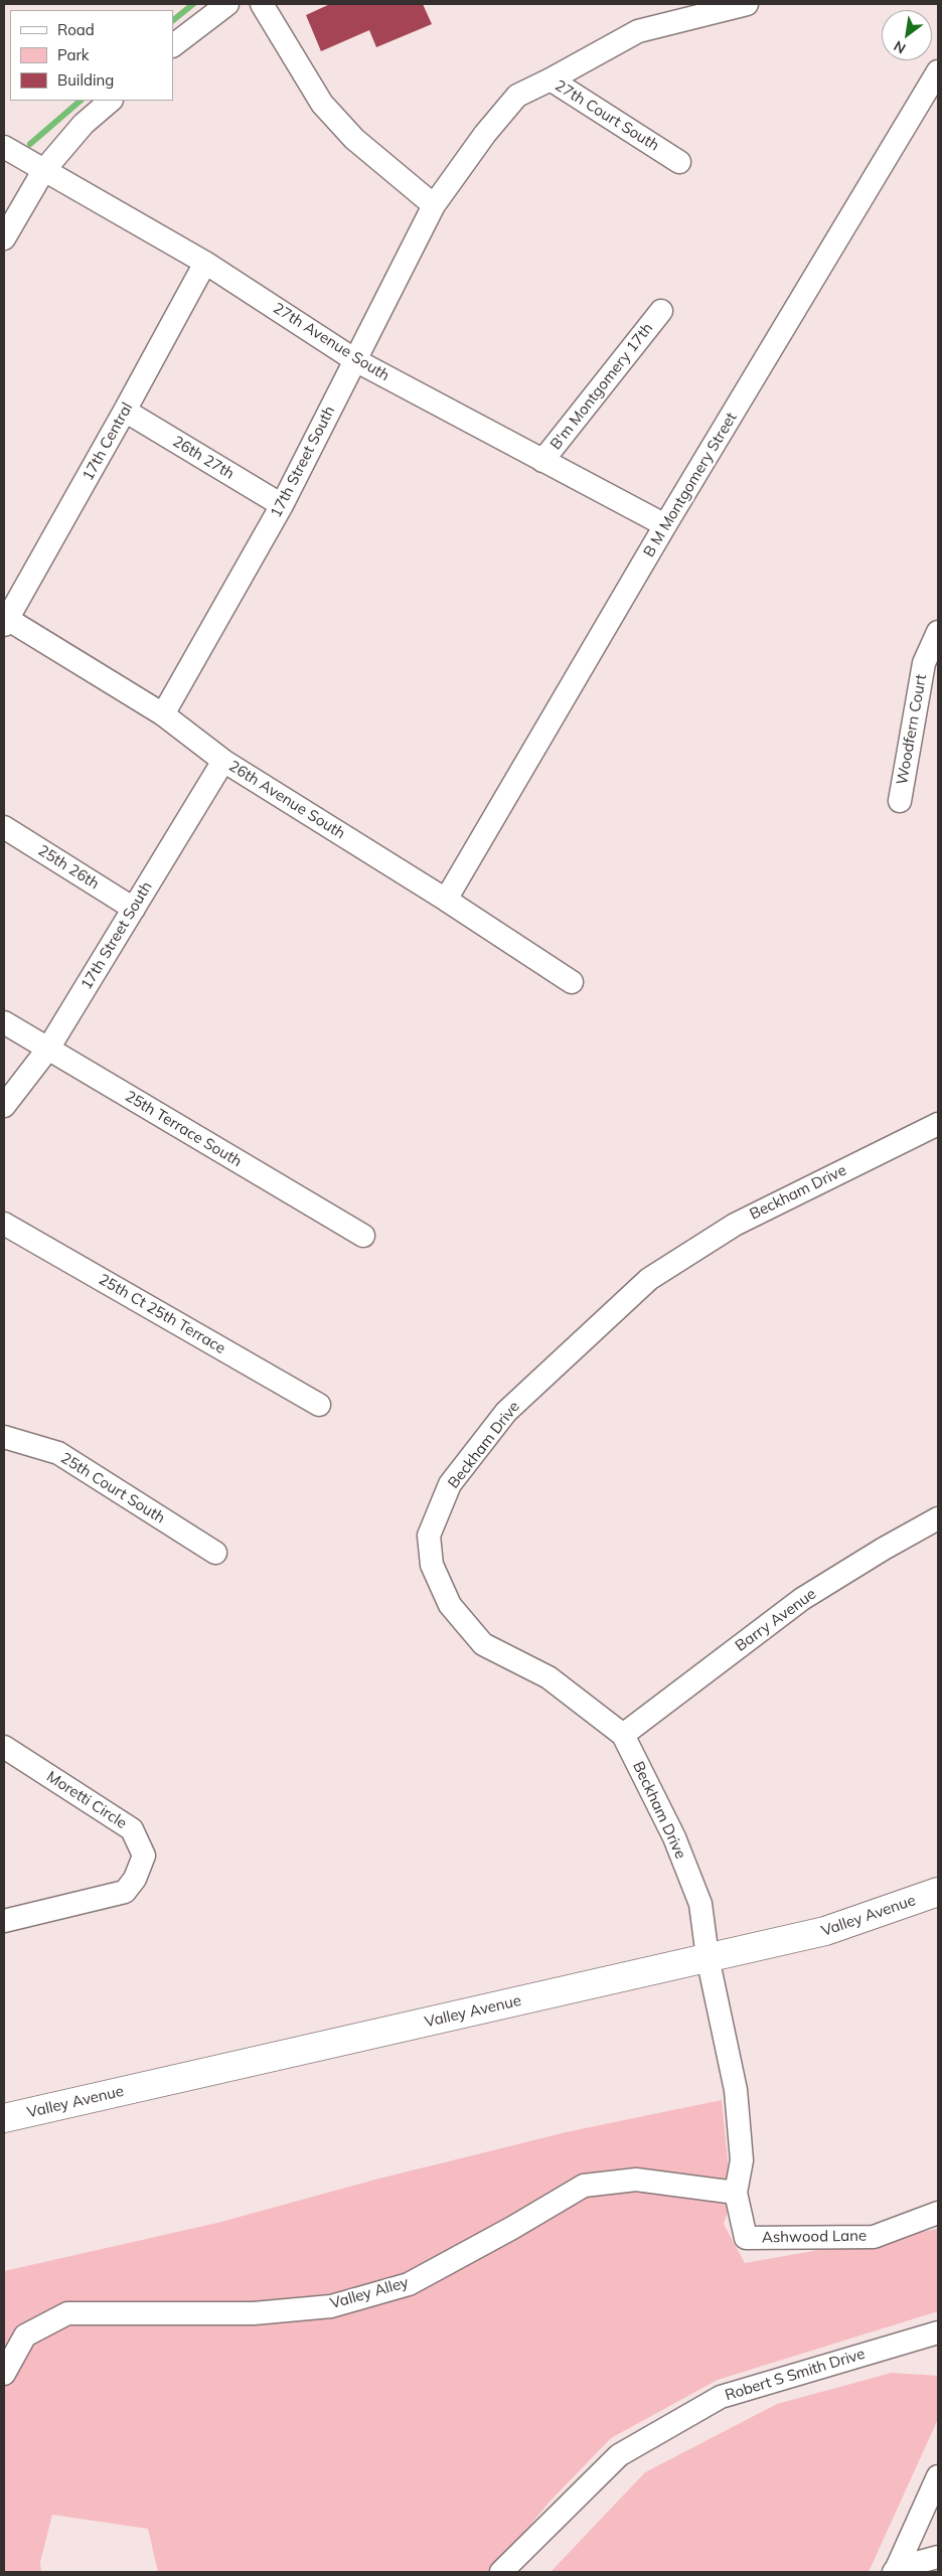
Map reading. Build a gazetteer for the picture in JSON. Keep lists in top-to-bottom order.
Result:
{
  "streets": {
    "main road": ["Valley Avenue"],
    "street": [
      "27th Court South",
      "27th Avenue South",
      "B'm Montgomery 17th",
      "17th Central",
      "26th 27th",
      "17th Street South",
      "B M Montgomery Street",
      "Woodfern Court",
      "26th Avenue South",
      "25th 26th",
      "25th Terrace South",
      "Beckham Drive",
      "25th Ct 25th Terrace",
      "25th Court South",
      "Barry Avenue",
      "Moretti Circle",
      "Ashwood Lane",
      "Valley Alley",
      "Robert S Smith Drive"
    ]
  },
  "crossings": [
    ["27th Court South", "17th Street South"],
    ["27th Avenue South", "B'm Montgomery 17th"],
    ["27th Avenue South", "17th Central"],
    ["27th Avenue South", "17th Street South"],
    ["27th Avenue South", "B M Montgomery Street"],
    ["17th Central", "26th 27th"],
    ["17th Central", "26th Avenue South"],
    ["26th 27th", "17th Street South"],
    ["17th Street South", "26th Avenue South"],
    ["17th Street South", "25th 26th"],
    ["17th Street South", "25th Terrace South"],
    ["B M Montgomery Street", "26th Avenue South"],
    ["Beckham Drive", "Barry Avenue"],
    ["Beckham Drive", "Valley Avenue"],
    ["Beckham Drive", "Ashwood Lane"],
    ["Ashwood Lane", "Valley Alley"]
  ],
  "legend": ["Road", "Park", "Building"],
  "north": "bottom left"
}
